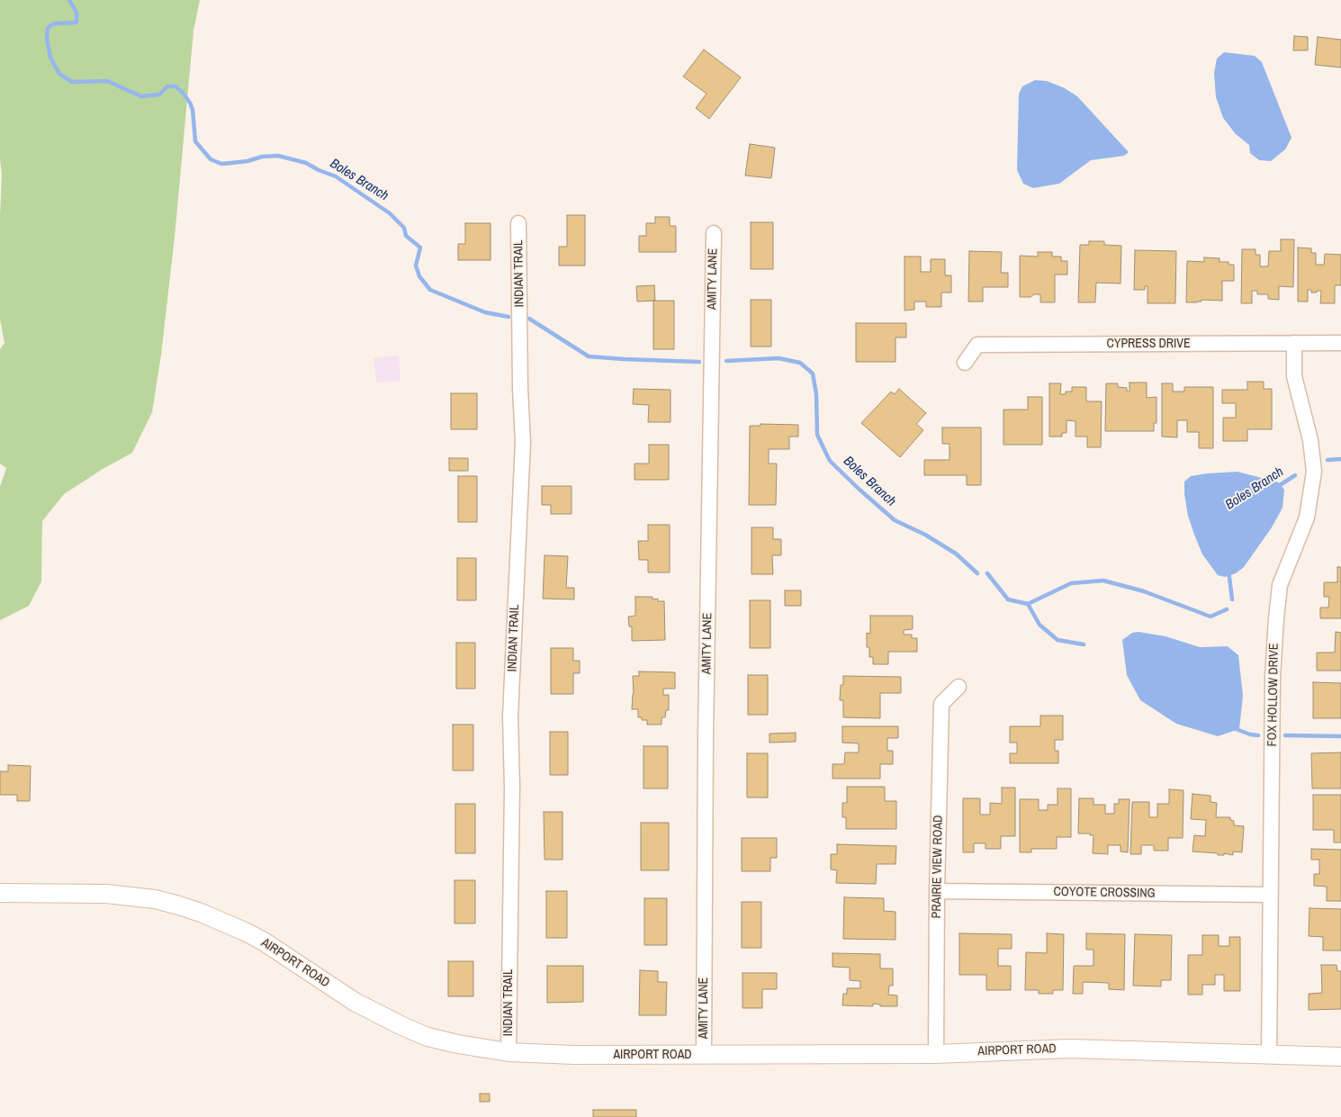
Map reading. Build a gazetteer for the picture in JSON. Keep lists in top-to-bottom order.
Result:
{
  "streets": {
    "street": [
      "INDIAN TRAIL",
      "AMITY LANE",
      "CYPRESS DRIVE",
      "FOX HOLLOW DRIVE",
      "PRAIRIE VIEW ROAD",
      "COYOTE CROSSING",
      "AIRPORT ROAD"
    ]
  },
  "crossings": [
    ["INDIAN TRAIL", "AIRPORT ROAD"],
    ["AMITY LANE", "AIRPORT ROAD"],
    ["CYPRESS DRIVE", "FOX HOLLOW DRIVE"],
    ["FOX HOLLOW DRIVE", "COYOTE CROSSING"],
    ["FOX HOLLOW DRIVE", "AIRPORT ROAD"],
    ["PRAIRIE VIEW ROAD", "COYOTE CROSSING"],
    ["PRAIRIE VIEW ROAD", "AIRPORT ROAD"]
  ],
  "water": ["Boles Branch"]
}
